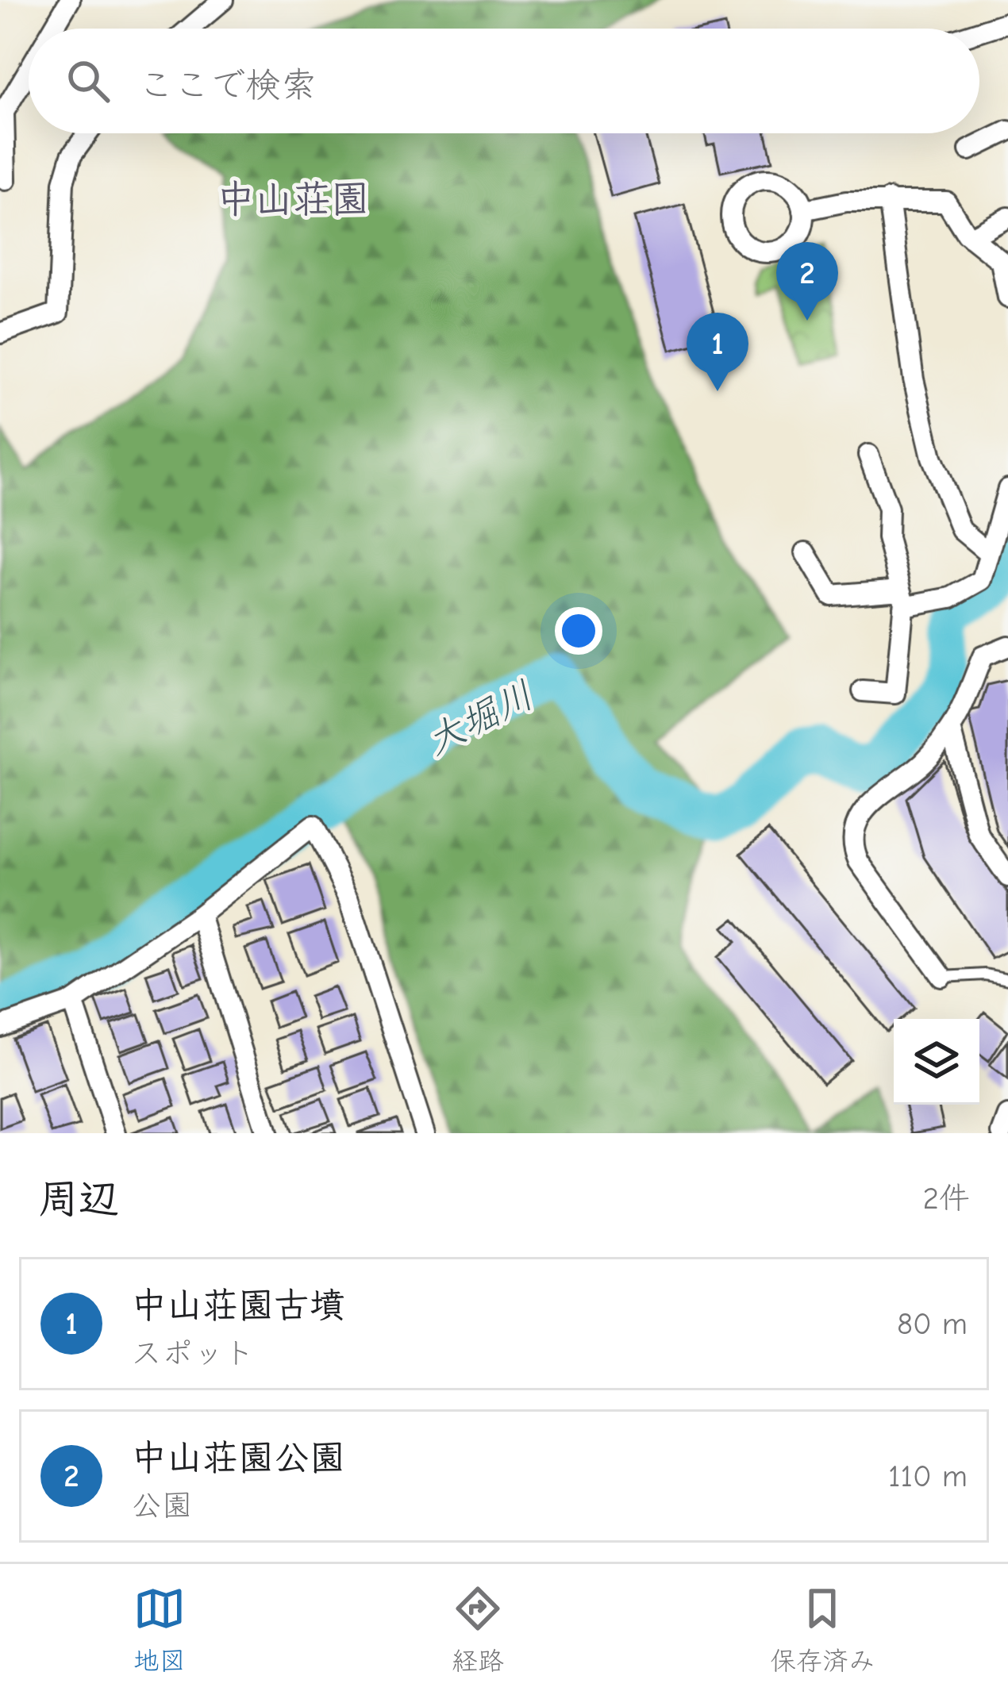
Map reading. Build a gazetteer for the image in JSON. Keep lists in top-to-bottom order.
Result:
{
  "districts": ["中山荘園"],
  "water": ["大堀川"],
  "page": {
    "search": "ここで検索",
    "pins": ["2", "1"],
    "heading": ["周辺", "2件"],
    "list": [
      {
        "mark": "1",
        "name": "中山荘園古墳",
        "note": "スポット",
        "value": "80 m"
      },
      {
        "mark": "2",
        "name": "中山荘園公園",
        "note": "公園",
        "value": "110 m"
      }
    ],
    "nav": ["地図", "経路", "保存済み"]
  }
}
